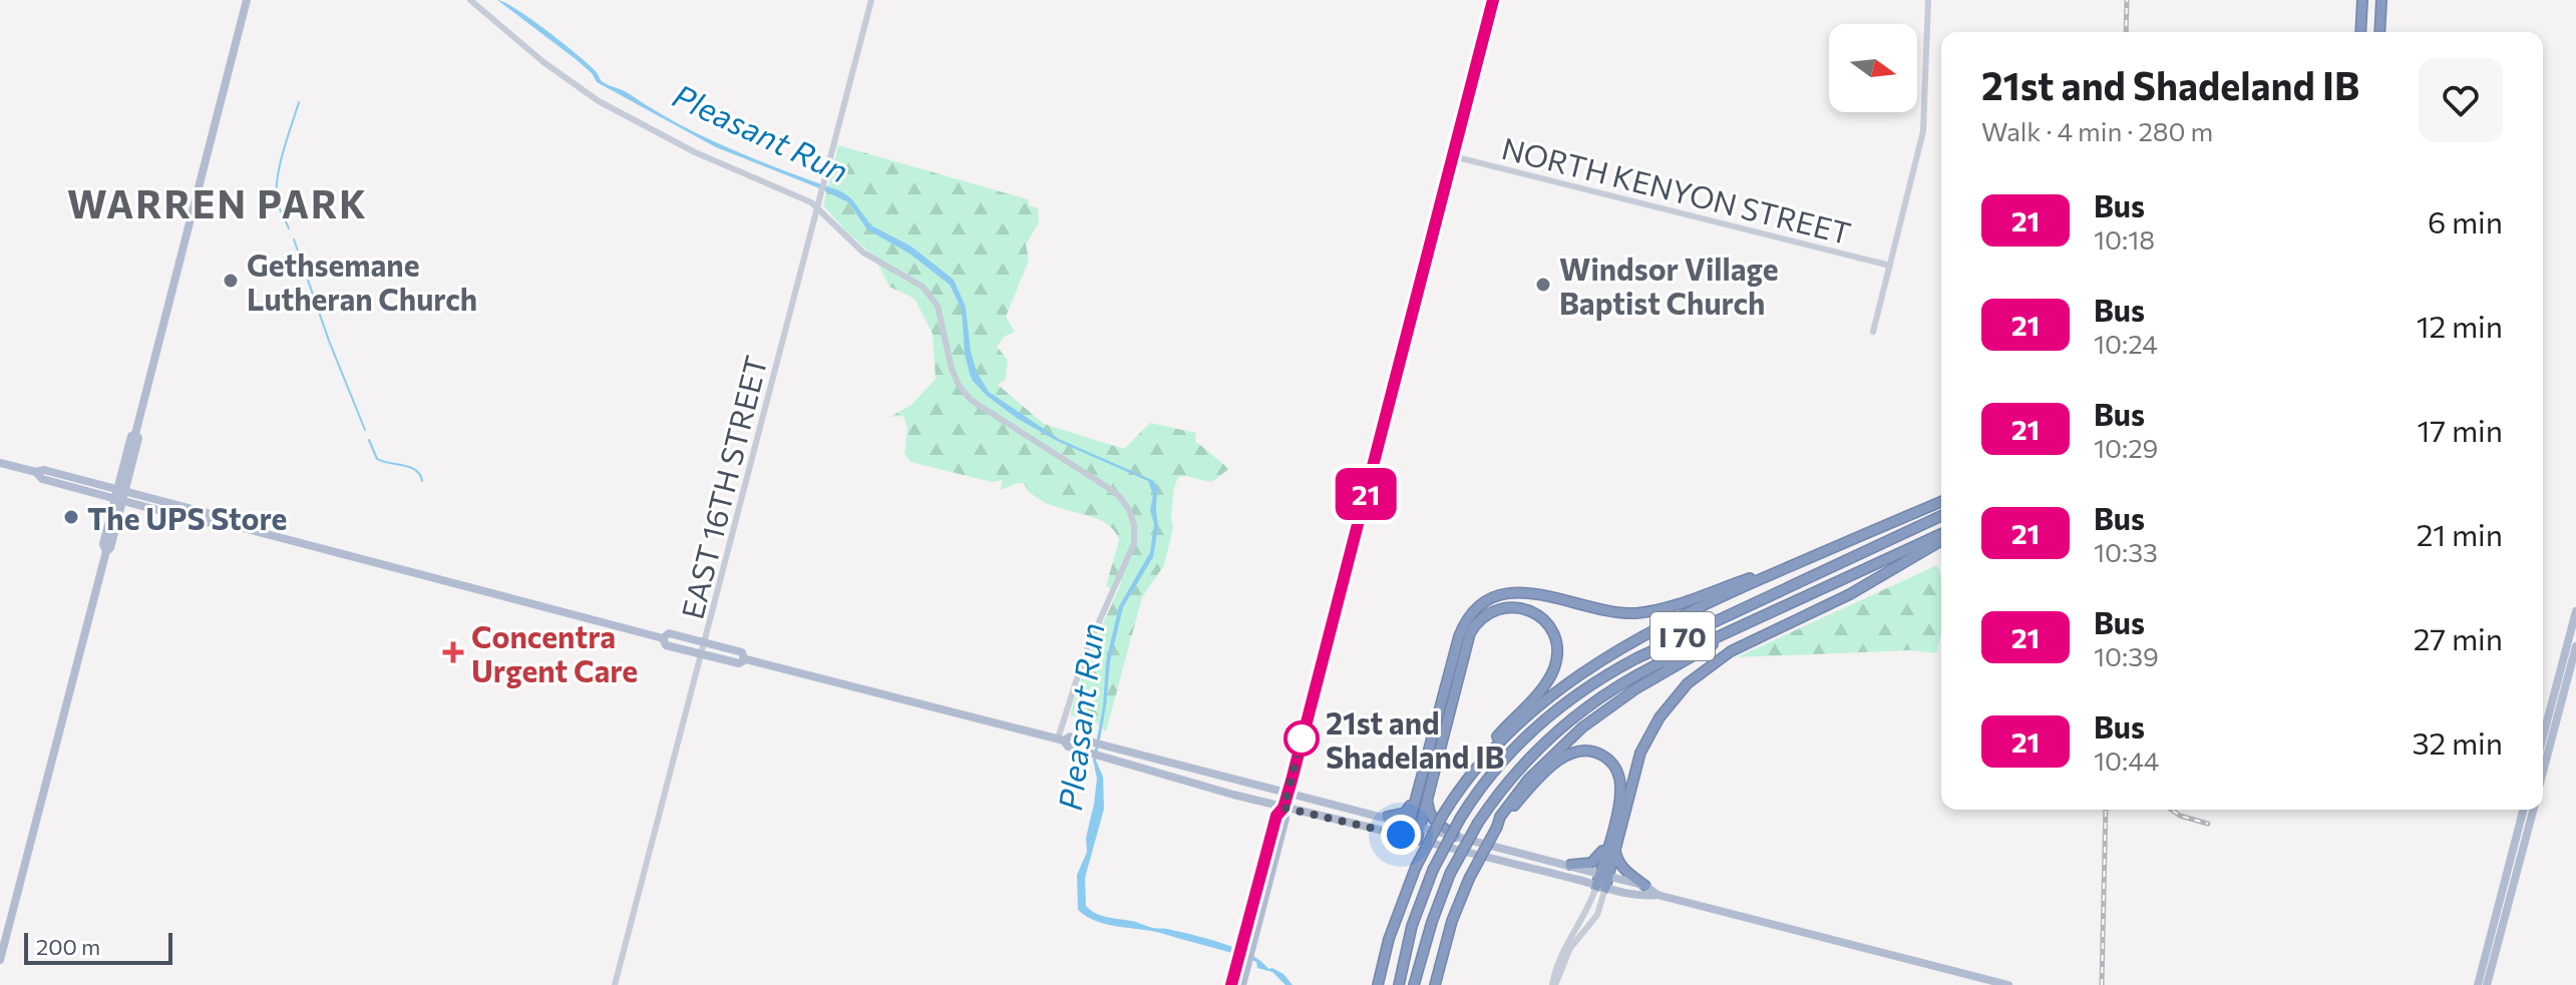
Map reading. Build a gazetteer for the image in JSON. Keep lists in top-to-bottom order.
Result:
{
  "streets": {
    "highway": ["I 70"],
    "street": ["NORTH KENYON STREET", "EAST 16TH STREET"]
  },
  "districts": ["WARREN PARK"],
  "water": ["Pleasant Run"],
  "places": {
    "other": [
      "Gethsemane Lutheran Church",
      "Windsor Village Baptist Church",
      "The UPS Store",
      "21st and Shadeland IB"
    ],
    "health": ["Concentra Urgent Care"]
  },
  "lines": ["bus line 21"],
  "scale_bar": "200 m",
  "north": "right",
  "page": {
    "on_map": "21",
    "heading": ["21st and Shadeland IB", "Walk · 4 min · 280 m"],
    "list": [
      {
        "mark": "21",
        "name": "Bus",
        "note": "10:18",
        "value": "6 min"
      },
      {
        "mark": "21",
        "name": "Bus",
        "note": "10:24",
        "value": "12 min"
      },
      {
        "mark": "21",
        "name": "Bus",
        "note": "10:29",
        "value": "17 min"
      },
      {
        "mark": "21",
        "name": "Bus",
        "note": "10:33",
        "value": "21 min"
      },
      {
        "mark": "21",
        "name": "Bus",
        "note": "10:39",
        "value": "27 min"
      },
      {
        "mark": "21",
        "name": "Bus",
        "note": "10:44",
        "value": "32 min"
      }
    ],
    "scale": "200 m"
  }
}
